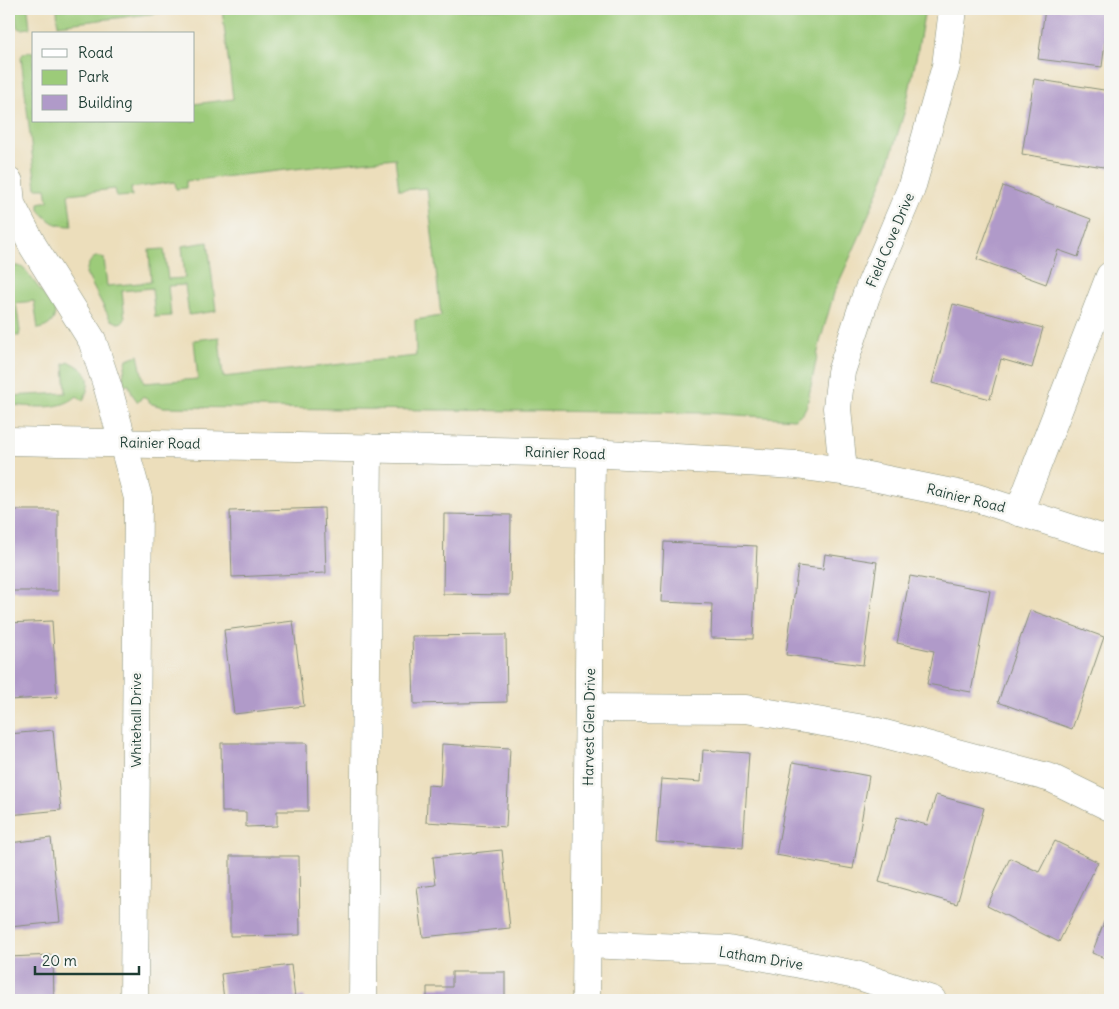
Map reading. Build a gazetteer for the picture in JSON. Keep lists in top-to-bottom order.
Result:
{
  "streets": {
    "street": [
      "Field Cove Drive",
      "Rainier Road",
      "Whitehall Drive",
      "Harvest Glen Drive",
      "Latham Drive"
    ]
  },
  "crossings": [
    ["Field Cove Drive", "Rainier Road"],
    ["Rainier Road", "Whitehall Drive"],
    ["Rainier Road", "Harvest Glen Drive"],
    ["Harvest Glen Drive", "Latham Drive"]
  ],
  "legend": ["Road", "Park", "Building"],
  "scale_bar": "20 m"
}
